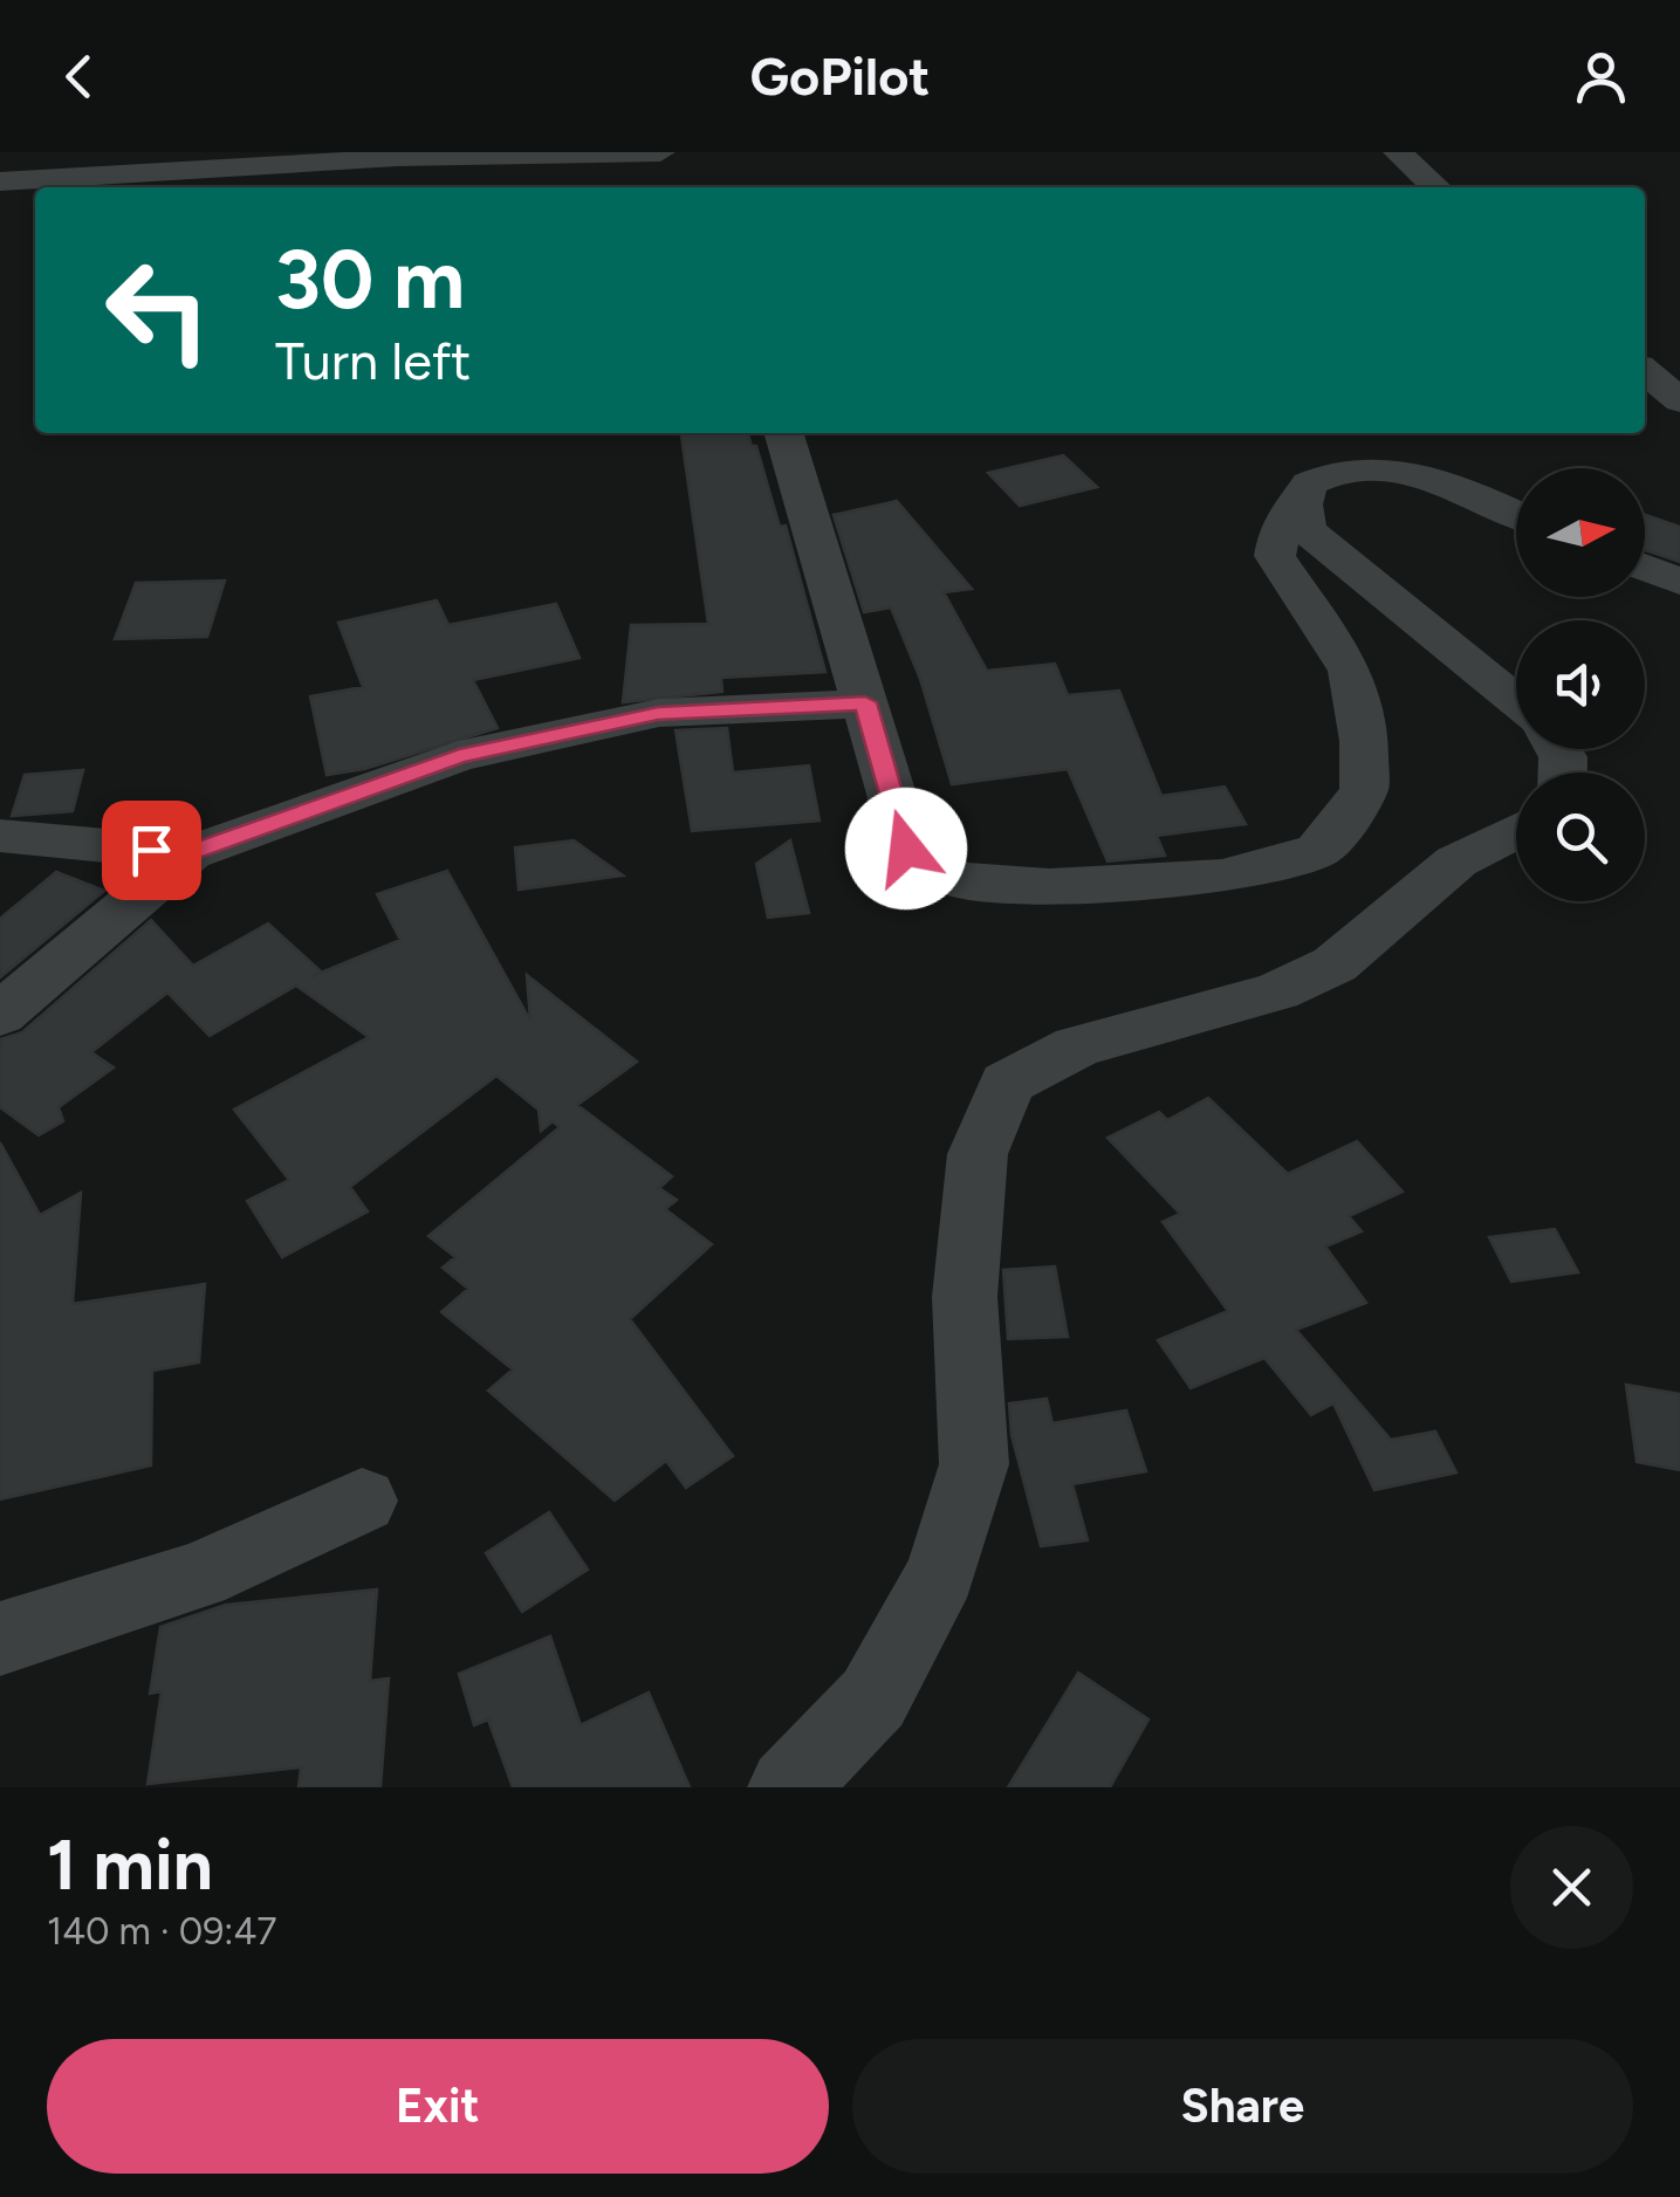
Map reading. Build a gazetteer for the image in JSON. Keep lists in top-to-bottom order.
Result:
{
  "north": "right",
  "page": {
    "header": "GoPilot",
    "turn": ["30 m", "Turn left"],
    "heading": ["1 min", "140 m · 09:47"],
    "buttons": ["Exit", "Share"]
  }
}
